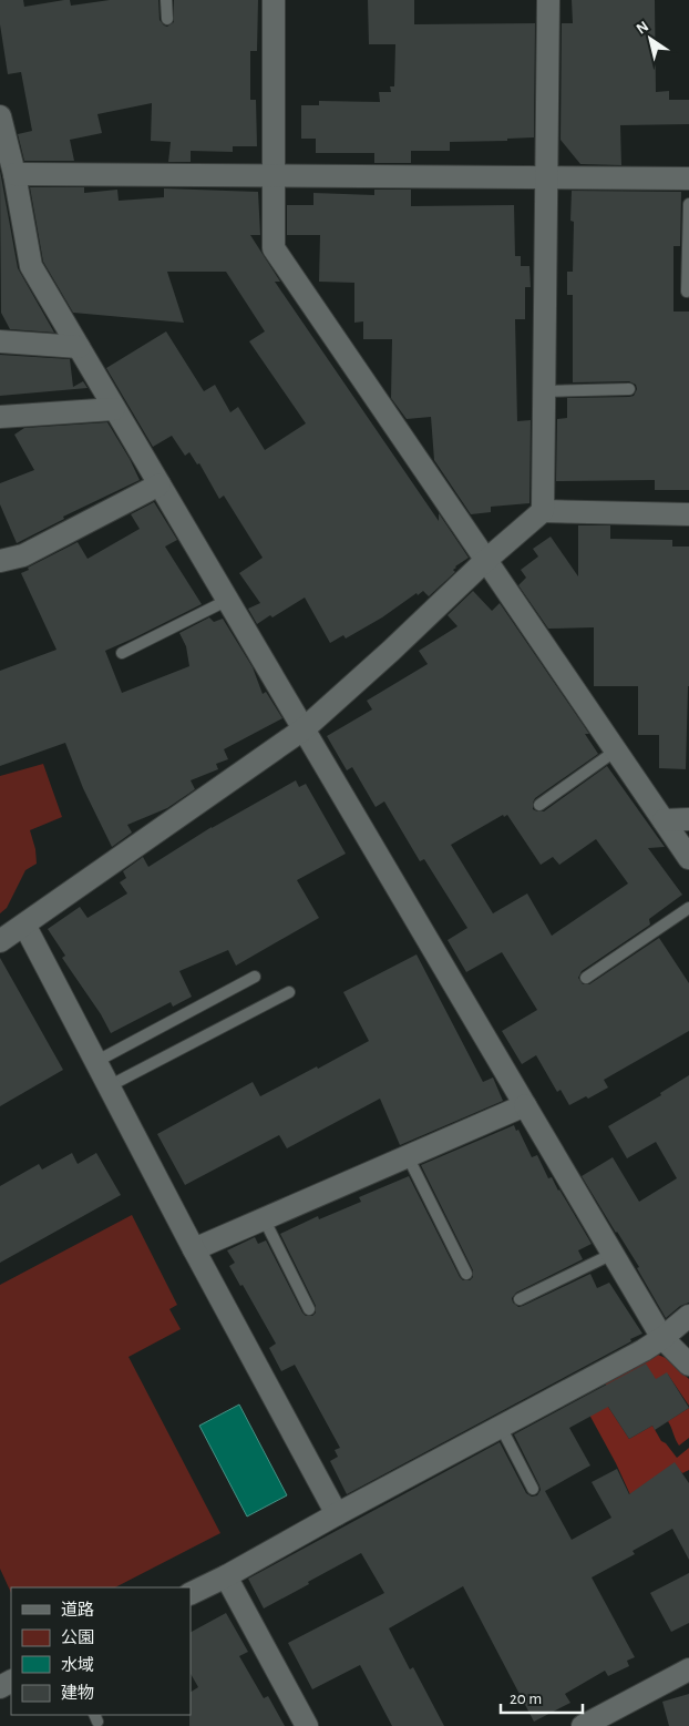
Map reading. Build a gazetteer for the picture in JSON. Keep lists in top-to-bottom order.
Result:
{
  "legend": [
    "道路",
    "公園",
    "水域",
    "建物"
  ],
  "scale_bar": "20 m",
  "north": "top left"
}
